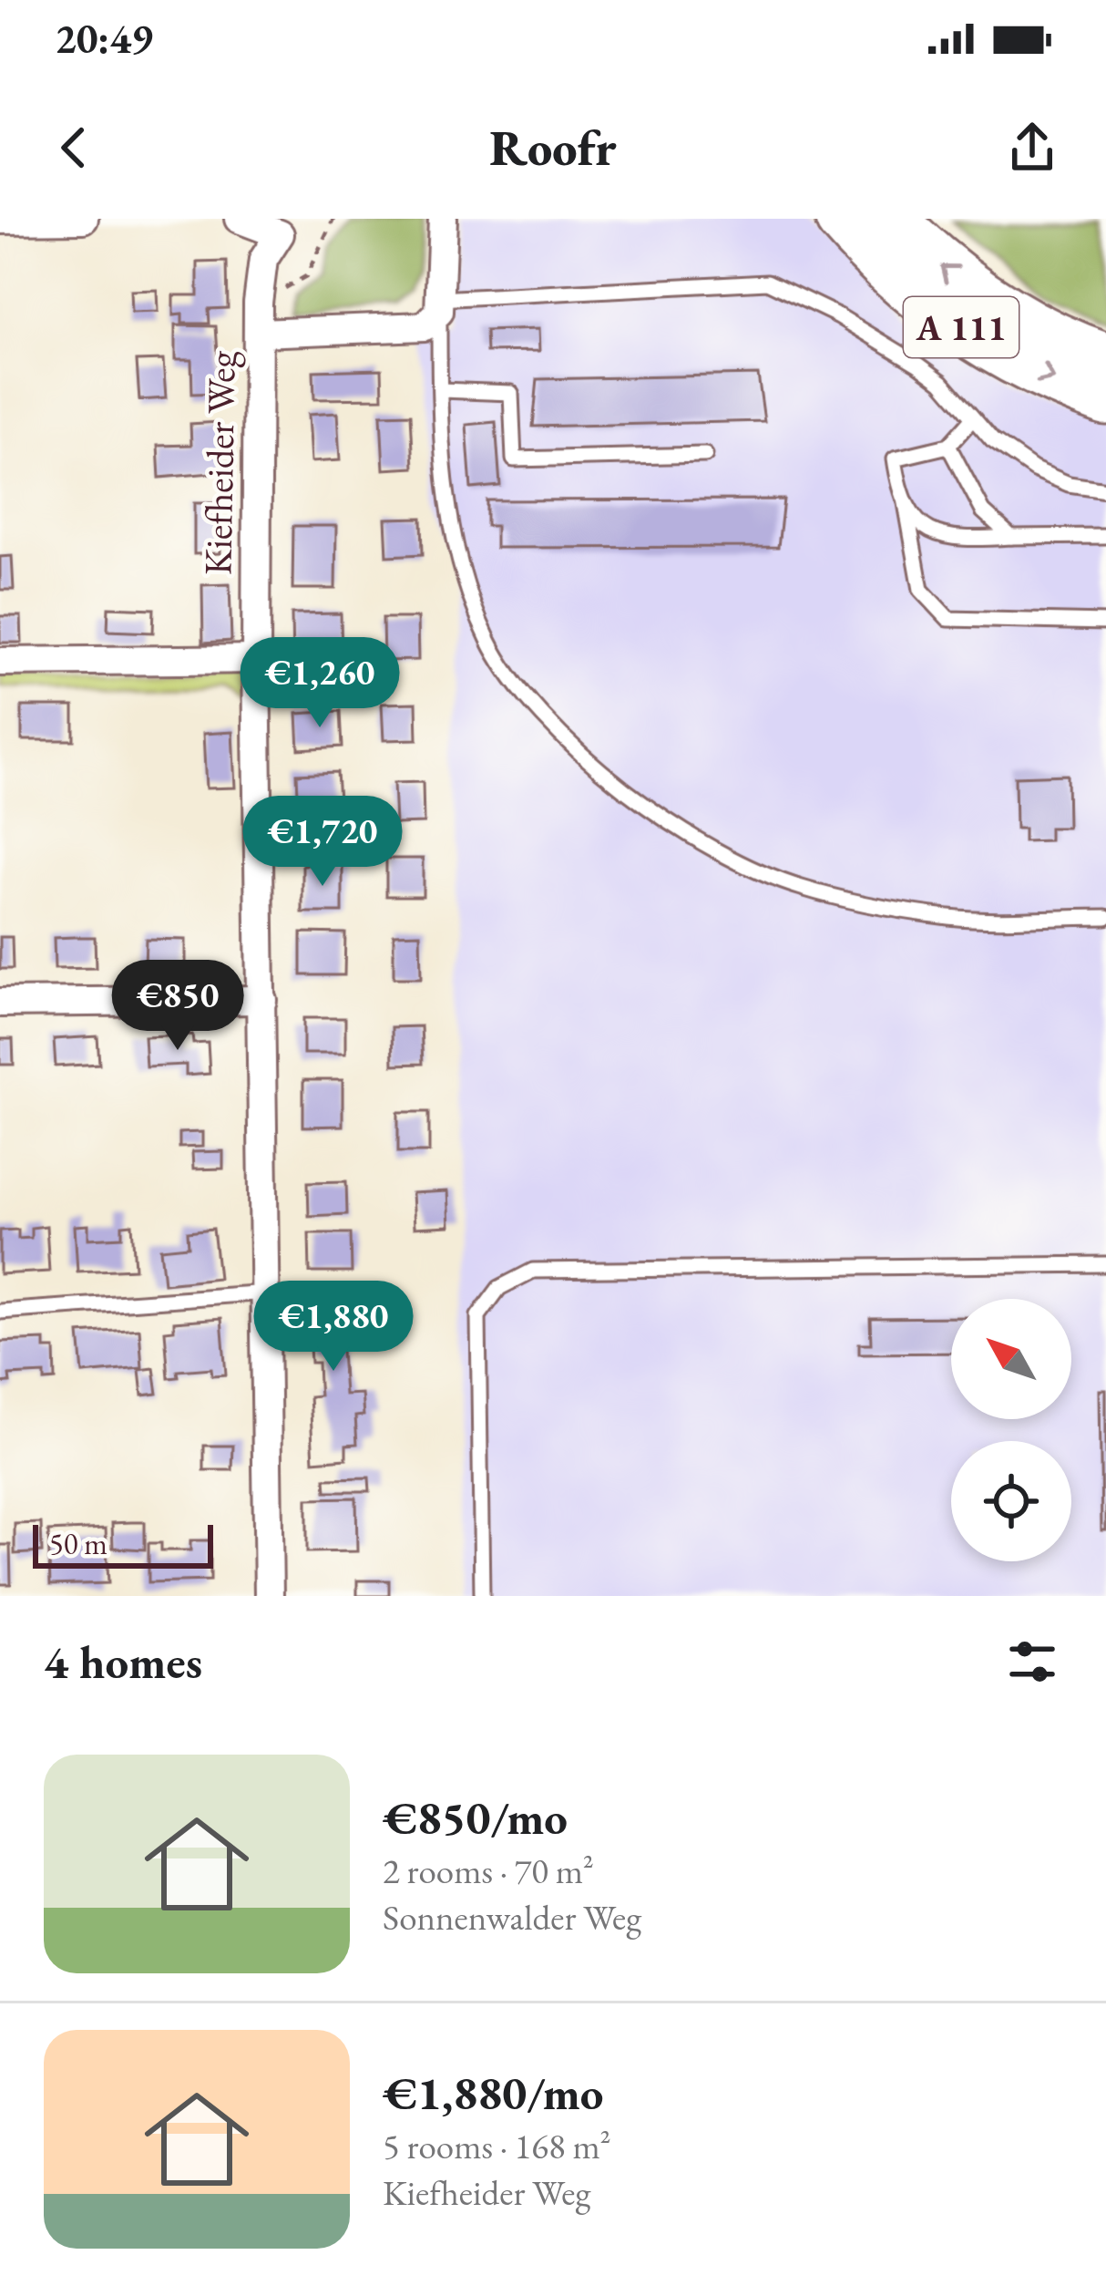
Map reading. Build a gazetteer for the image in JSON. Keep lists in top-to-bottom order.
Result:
{
  "streets": {
    "highway": ["A 111"],
    "street": ["Kiefheider Weg"]
  },
  "scale_bar": "50 m",
  "north": "top left",
  "page": {
    "status": "20:49",
    "header": "Roofr",
    "price": [
      "€1,260",
      "€1,720",
      "€850",
      "€1,880"
    ],
    "scale": "50 m",
    "heading": "4 homes",
    "list": [
      {
        "name": "€850/mo",
        "note": "2 rooms · 70 m² · Sonnenwalder Weg"
      },
      {
        "name": "€1,880/mo",
        "note": "5 rooms · 168 m² · Kiefheider Weg"
      }
    ]
  }
}
